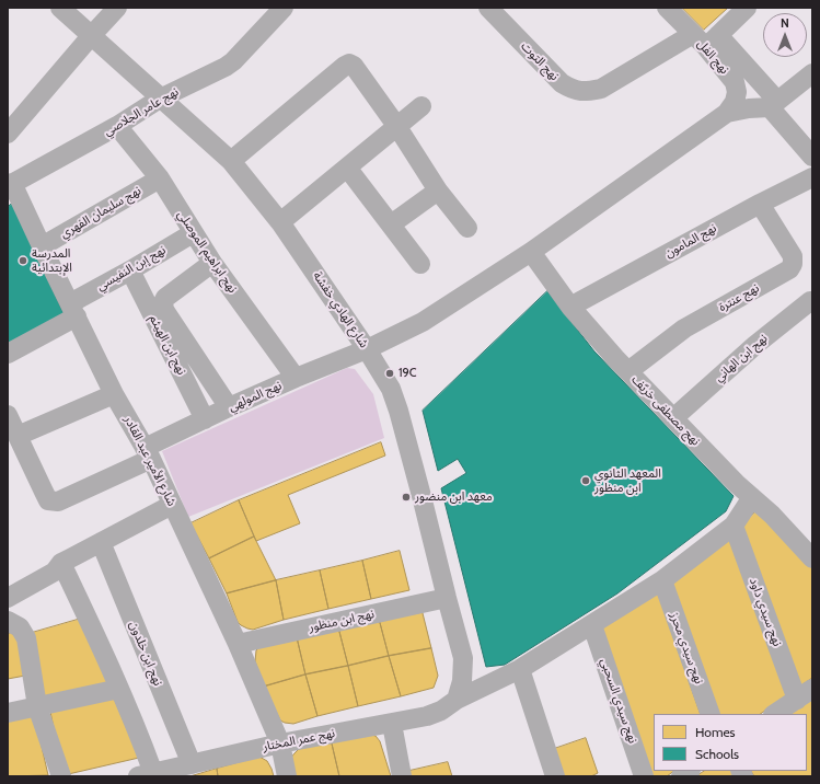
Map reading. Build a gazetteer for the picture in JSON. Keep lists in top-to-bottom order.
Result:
{
  "streets": {
    "street": [
      "نهج الفل",
      "نهج التوت",
      "نهج عامر الجلاصي",
      "نهج سليمان الفهري",
      "نهج المامون",
      "نهج ابراهيم الموصلي",
      "نهج إبن النفيسي",
      "نهج عنترة",
      "شارع الهادي خفشة",
      "نهج ابن الهيثم",
      "نهج ابن الهاني",
      "نهج المولهي",
      "نهج مصطفى خريّف",
      "شارع الأمير عبد القادر",
      "نهج سيدي داود",
      "نهج ابن منظور",
      "نهج سيدي محرز",
      "نهج ابن خلدون",
      "نهج سيدي السحبي",
      "نهج عمر المختار"
    ]
  },
  "crossings": [
    ["نهج الفل", "نهج التوت"],
    ["نهج الفل", "نهج المولهي"],
    ["نهج عامر الجلاصي", "نهج ابراهيم الموصلي"],
    ["نهج عامر الجلاصي", "شارع الهادي خفشة"],
    ["نهج عامر الجلاصي", "شارع الأمير عبد القادر"],
    ["نهج سليمان الفهري", "نهج ابراهيم الموصلي"],
    ["نهج سليمان الفهري", "شارع الأمير عبد القادر"],
    ["نهج المامون", "نهج عنترة"],
    ["نهج المامون", "نهج مصطفى خريّف"],
    ["نهج ابراهيم الموصلي", "نهج إبن النفيسي"],
    ["نهج ابراهيم الموصلي", "نهج المولهي"],
    ["نهج إبن النفيسي", "نهج ابن الهيثم"],
    ["نهج إبن النفيسي", "شارع الأمير عبد القادر"],
    ["نهج عنترة", "نهج مصطفى خريّف"],
    ["شارع الهادي خفشة", "نهج المولهي"],
    ["شارع الهادي خفشة", "نهج ابن منظور"],
    ["شارع الهادي خفشة", "نهج عمر المختار"],
    ["نهج ابن الهيثم", "نهج المولهي"],
    ["نهج ابن الهاني", "نهج مصطفى خريّف"],
    ["نهج المولهي", "نهج مصطفى خريّف"],
    ["نهج المولهي", "شارع الأمير عبد القادر"],
    ["نهج مصطفى خريّف", "نهج عمر المختار"],
    ["شارع الأمير عبد القادر", "نهج ابن منظور"],
    ["شارع الأمير عبد القادر", "نهج عمر المختار"],
    ["نهج سيدي داود", "نهج عمر المختار"],
    ["نهج سيدي محرز", "نهج عمر المختار"],
    ["نهج ابن خلدون", "نهج عمر المختار"],
    ["نهج سيدي السحبي", "نهج عمر المختار"]
  ],
  "places": [
    "المدرسة الإبتدائية",
    "19C",
    "المعهد الثانوي ابن منظور",
    "معهد ابن منضور"
  ],
  "legend": ["Homes", "Schools"],
  "north": "top"
}
